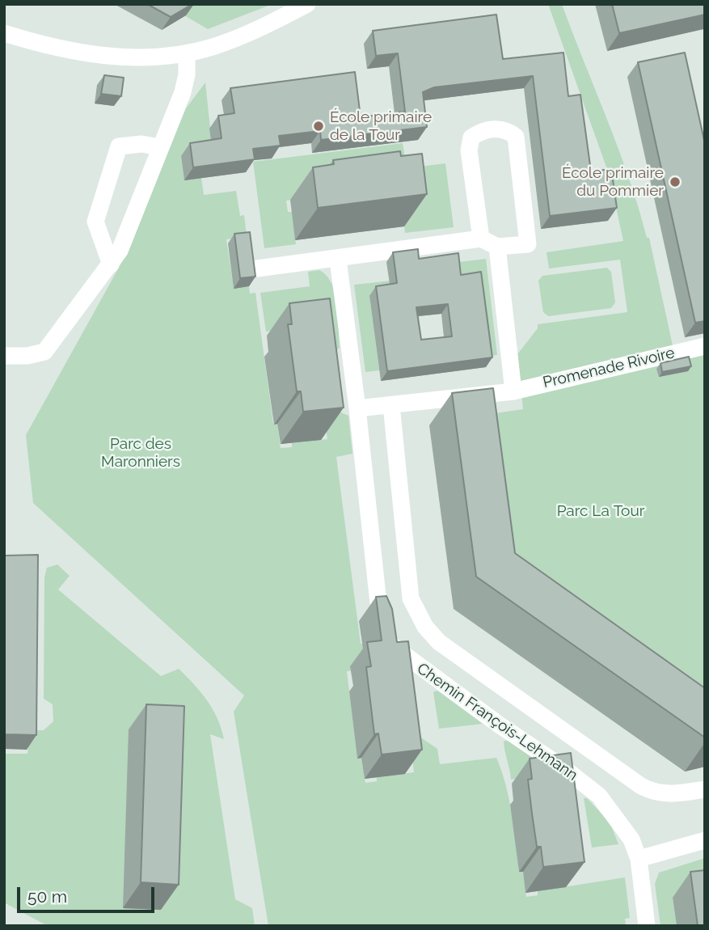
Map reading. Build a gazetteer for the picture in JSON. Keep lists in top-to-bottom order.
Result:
{
  "streets": {
    "street": ["Promenade Rivoire", "Chemin François-Lehmann"]
  },
  "parks": ["Parc des Maronniers", "Parc La Tour"],
  "places": ["École primaire de la Tour", "École primaire du Pommier"],
  "scale_bar": "50 m"
}
